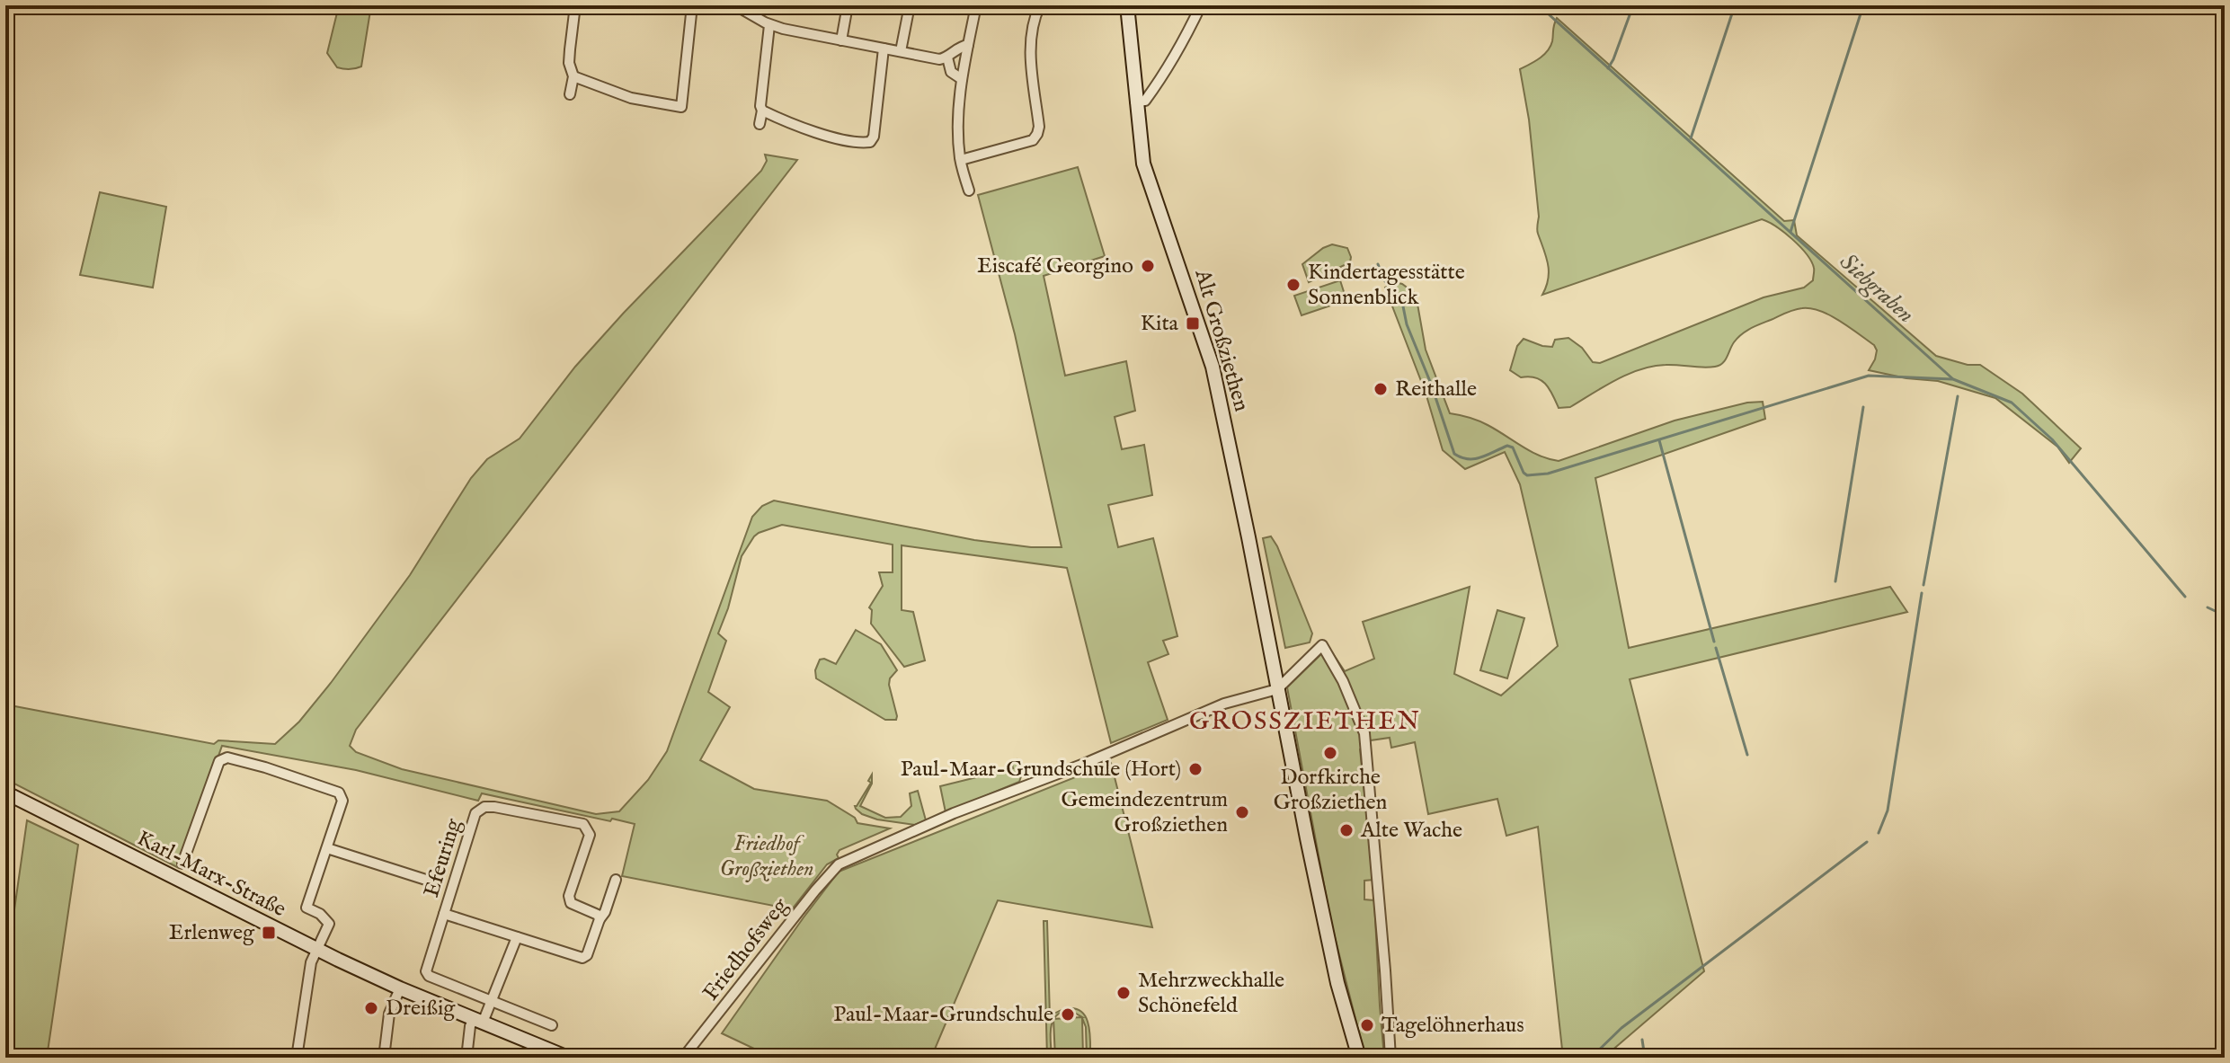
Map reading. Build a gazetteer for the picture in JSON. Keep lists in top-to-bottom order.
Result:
{
  "streets": {
    "street": [
      "Alt Großziethen",
      "Efeuring",
      "Karl-Marx-Straße",
      "Friedhofsweg"
    ]
  },
  "crossings": [
    ["Alt Großziethen", "Friedhofsweg"]
  ],
  "districts": ["GROSSZIETHEN"],
  "water": ["Siebgraben"],
  "parks": ["Friedhof Großziethen"],
  "places": {
    "other": [
      "Eiscafé Georgino",
      "Kindertagesstätte Sonnenblick",
      "Reithalle",
      "Dorfkirche Großziethen",
      "Paul-Maar-Grundschule (Hort)",
      "Gemeindezentrum Großziethen",
      "Alte Wache",
      "Mehrzweckhalle Schönefeld",
      "Dreißig",
      "Paul-Maar-Grundschule",
      "Tagelöhnerhaus"
    ],
    "transit": ["Kita", "Erlenweg"]
  }
}
